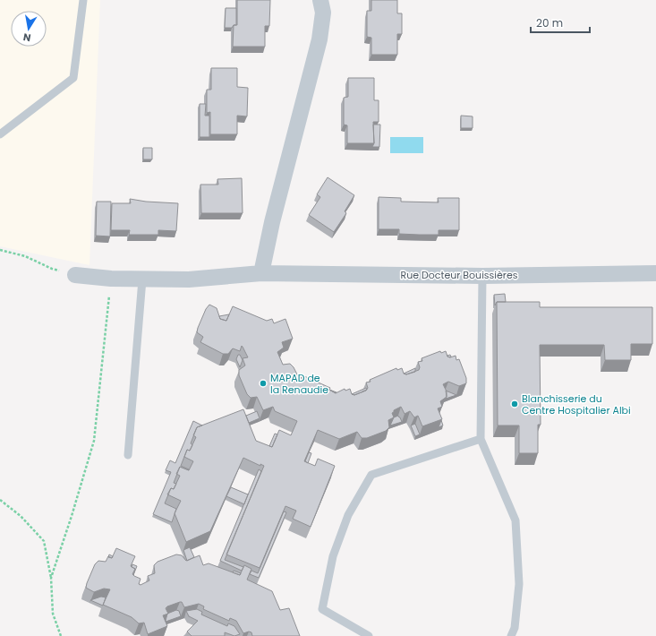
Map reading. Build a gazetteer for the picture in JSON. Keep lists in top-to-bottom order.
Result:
{
  "streets": {
    "street": ["Rue Docteur Bouissières"]
  },
  "places": ["MAPAD de la Renaudie", "Blanchisserie du Centre Hospitalier Albi"],
  "scale_bar": "20 m",
  "north": "bottom"
}
